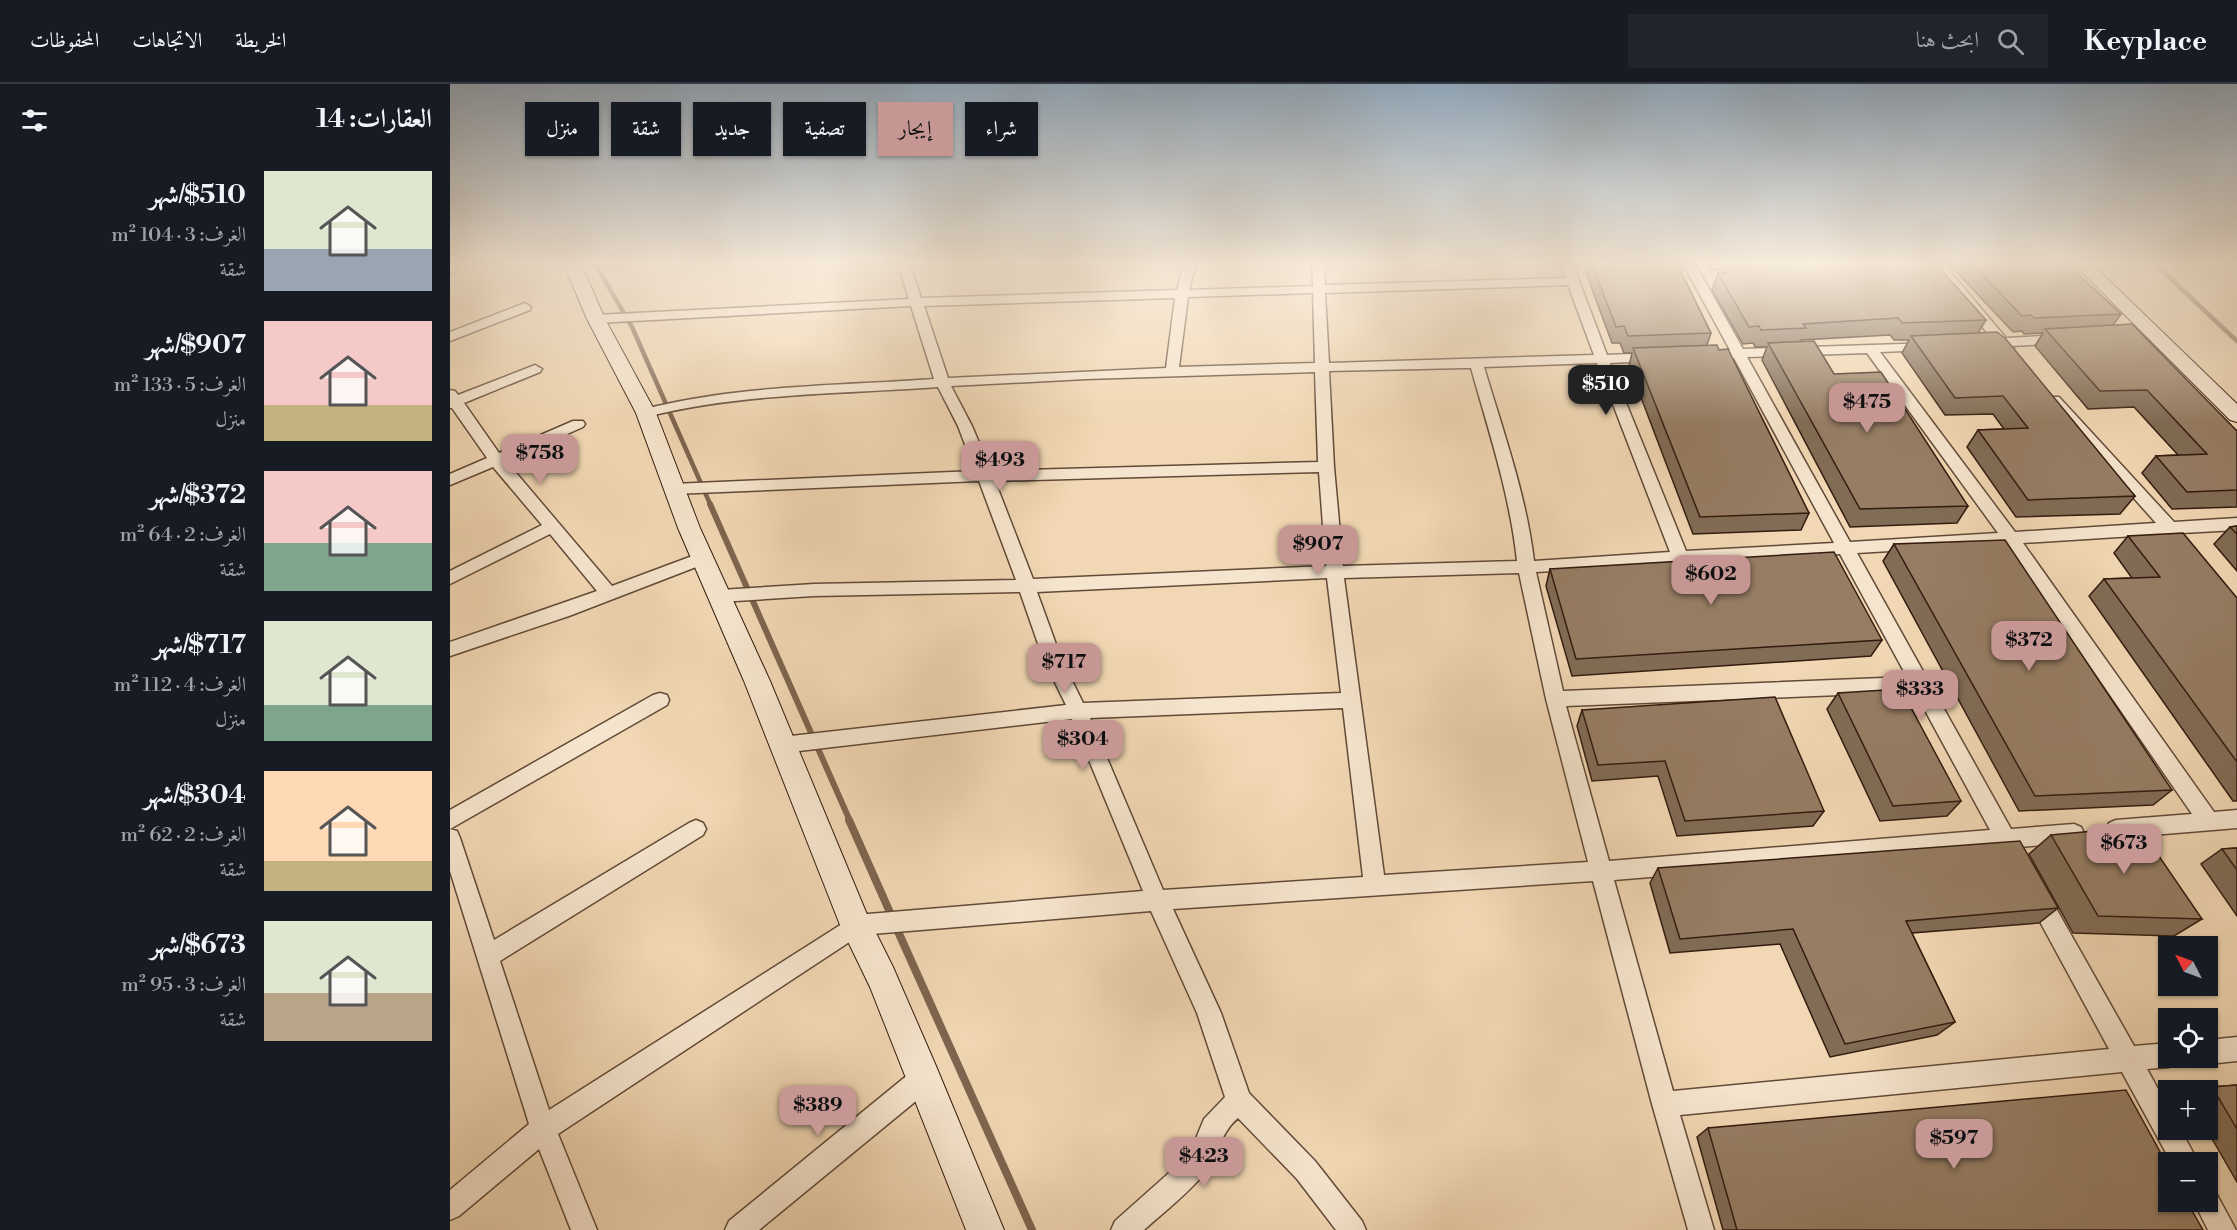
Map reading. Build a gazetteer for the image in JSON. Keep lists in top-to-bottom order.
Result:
{
  "north": "top left",
  "page": {
    "header": "Keyplace",
    "search": "ابحث هنا",
    "nav": ["الخريطة", "الاتجاهات", "المحفوظات"],
    "heading": "العقارات: 14",
    "chip": [
      "شراء",
      "إيجار",
      "تصفية",
      "جديد",
      "شقة",
      "منزل"
    ],
    "list": [
      {
        "name": "$510/شهر",
        "note": "الغرف: 3 · 104 m² · شقة"
      },
      {
        "name": "$907/شهر",
        "note": "الغرف: 5 · 133 m² · منزل"
      },
      {
        "name": "$372/شهر",
        "note": "الغرف: 2 · 64 m² · شقة"
      },
      {
        "name": "$717/شهر",
        "note": "الغرف: 4 · 112 m² · منزل"
      },
      {
        "name": "$304/شهر",
        "note": "الغرف: 2 · 62 m² · شقة"
      },
      {
        "name": "$673/شهر",
        "note": "الغرف: 3 · 95 m² · شقة"
      }
    ],
    "price": [
      "$510",
      "$475",
      "$758",
      "$493",
      "$907",
      "$602",
      "$372",
      "$717",
      "$333",
      "$304",
      "$673",
      "$389",
      "$597",
      "$423"
    ],
    "map_buttons": ["+", "−"]
  }
}
